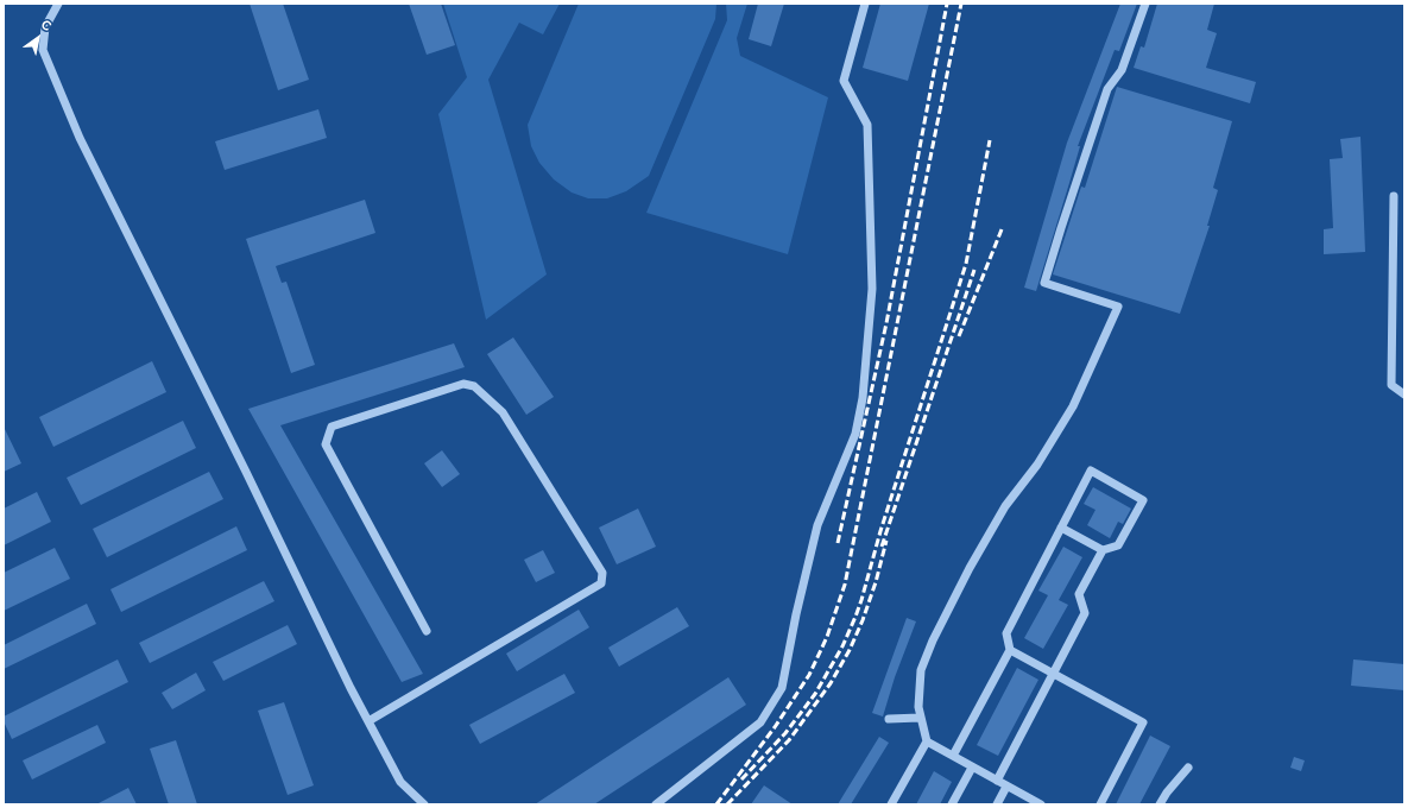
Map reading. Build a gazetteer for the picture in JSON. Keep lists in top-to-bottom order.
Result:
{
  "north": "top right"
}
